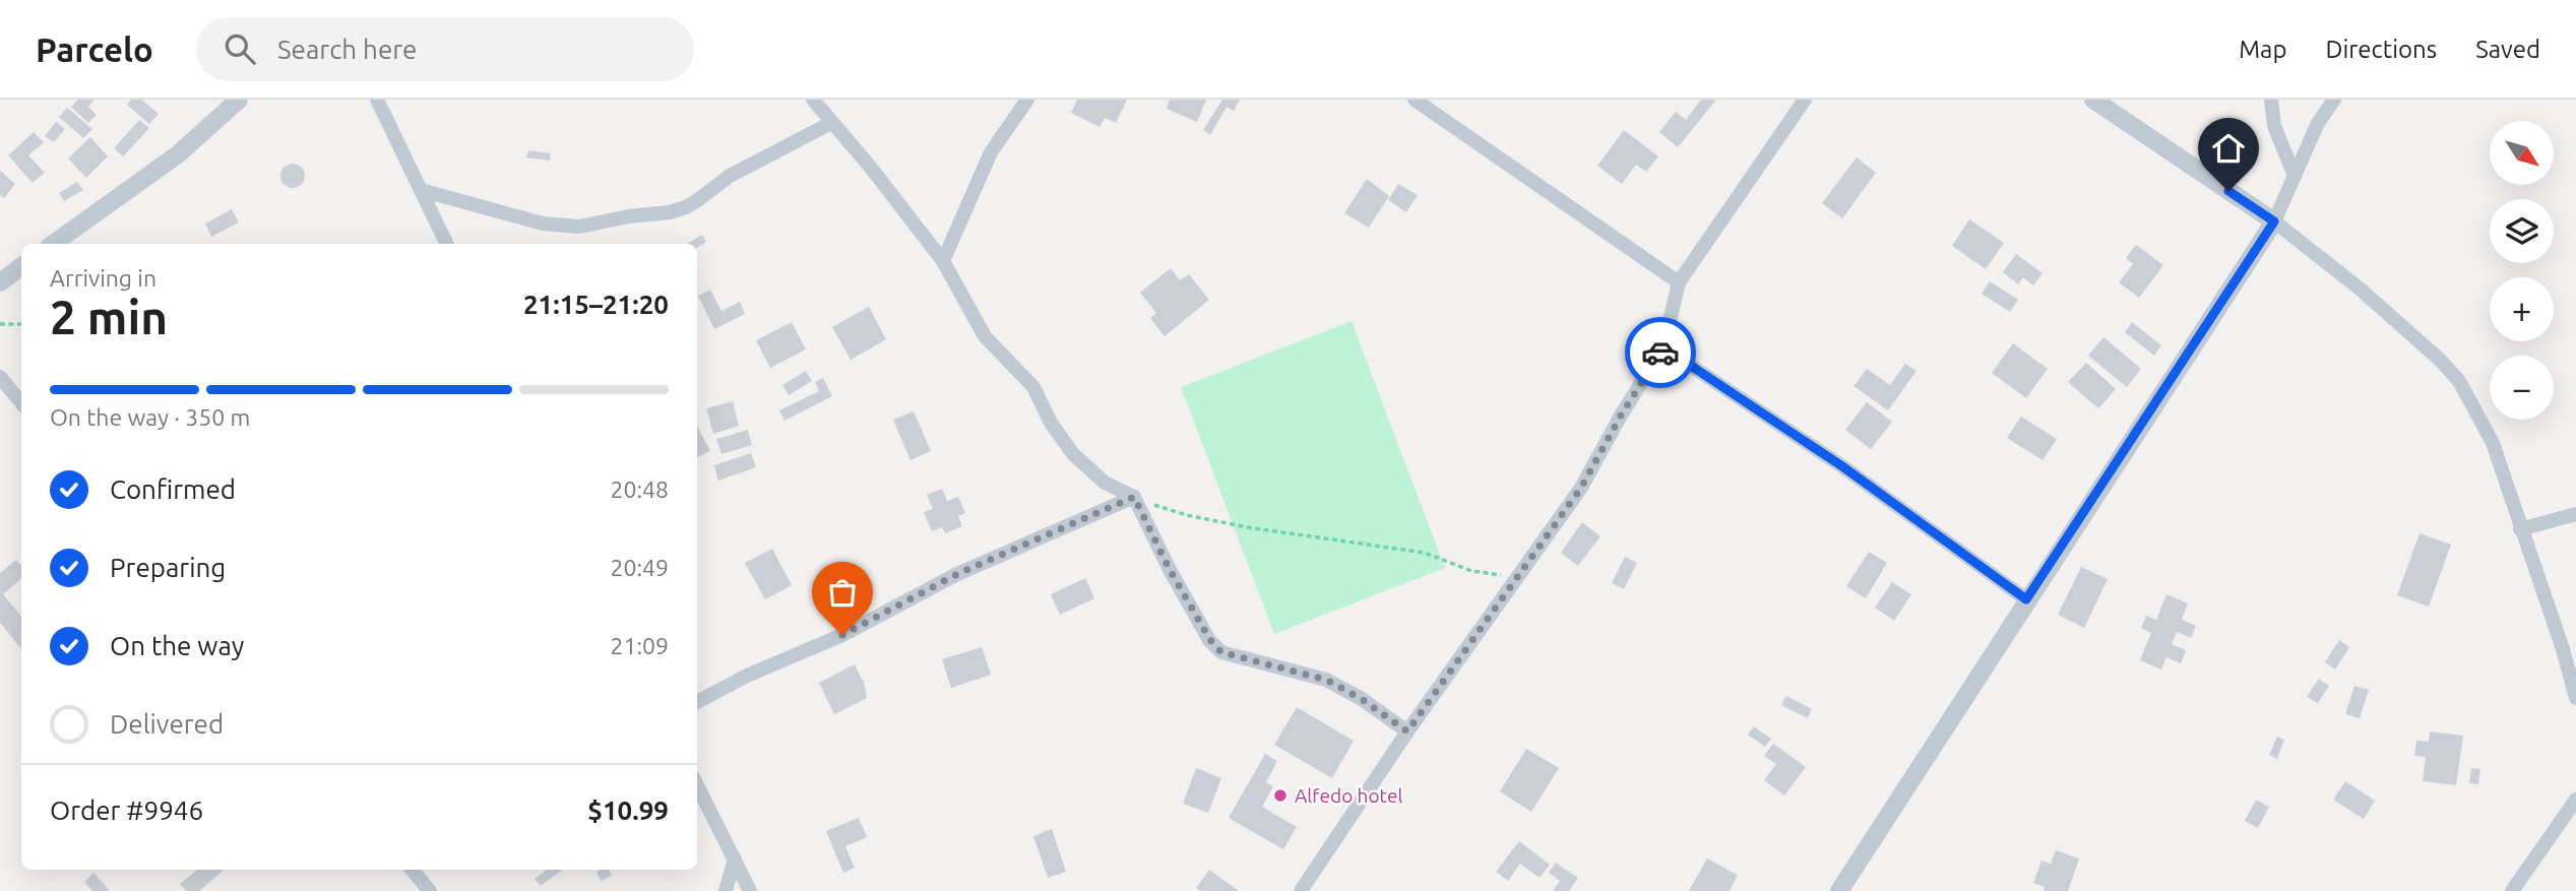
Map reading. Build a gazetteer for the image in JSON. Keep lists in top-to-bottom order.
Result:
{
  "places": ["Alfedo hotel"],
  "north": "bottom right",
  "page": {
    "header": "Parcelo",
    "search": "Search here",
    "nav": ["Map", "Directions", "Saved"],
    "map_buttons": ["+", "−"],
    "heading": ["2 min", "Arriving in", "21:15–21:20"],
    "panel": ["Order #9946", "$10.99"],
    "bar": "On the way · 350 m",
    "list": [
      ["Confirmed", "20:48"],
      ["Preparing", "20:49"],
      ["On the way", "21:09"],
      "Delivered"
    ]
  }
}
